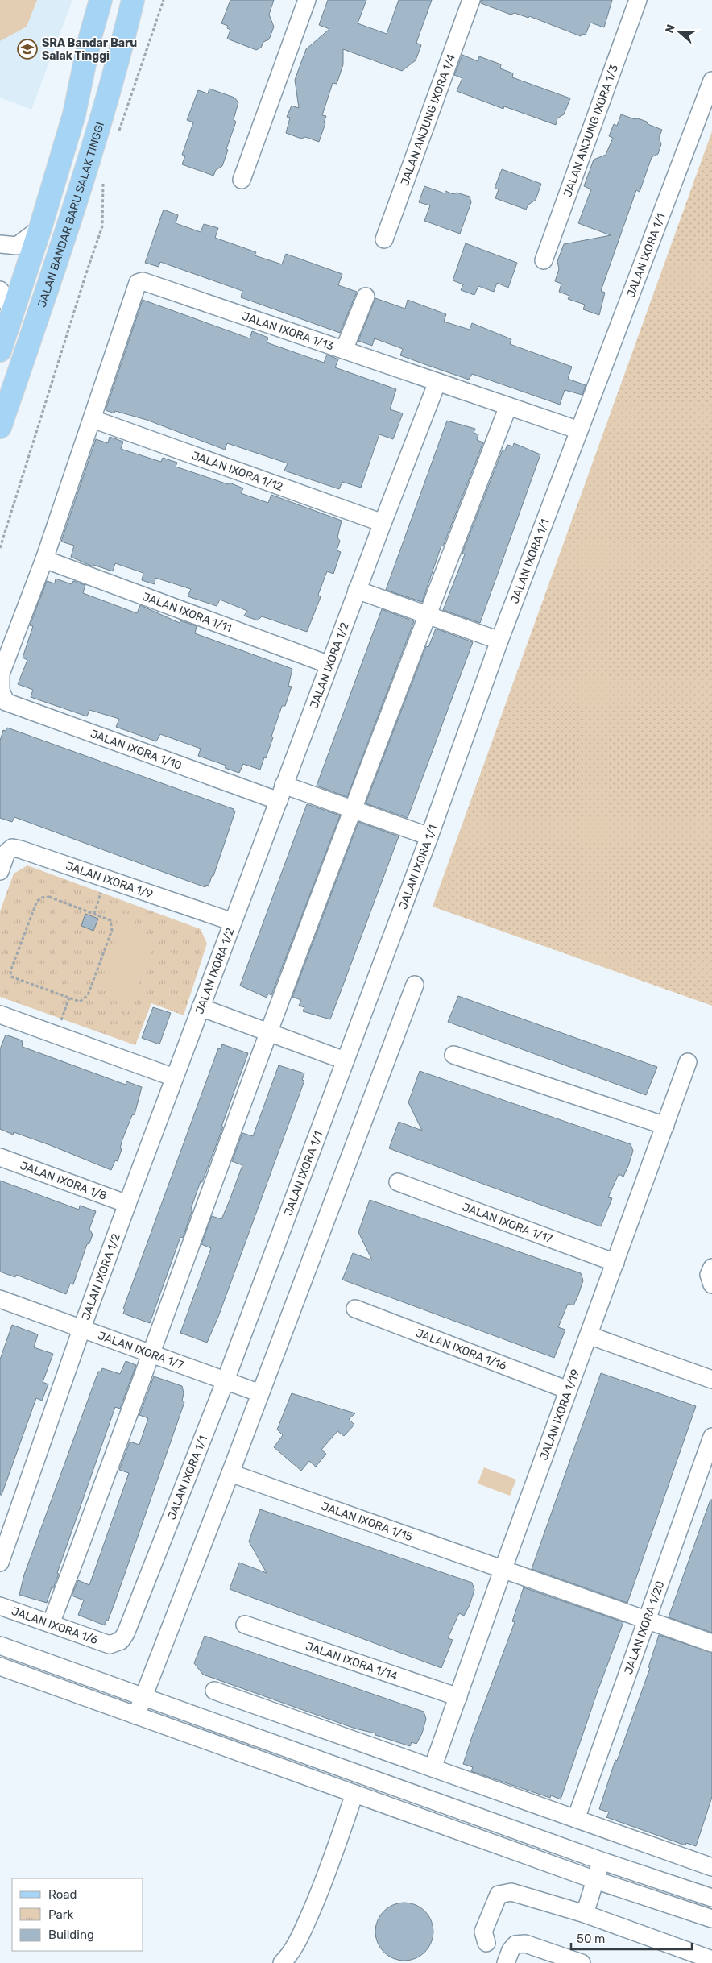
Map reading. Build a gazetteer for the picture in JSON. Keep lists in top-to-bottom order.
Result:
{
  "streets": {
    "main road": ["JALAN BANDAR BARU SALAK TINGGI"],
    "street": [
      "JALAN ANJUNG IXORA 1/4",
      "JALAN ANJUNG IXORA 1/3",
      "JALAN IXORA 1/1",
      "JALAN IXORA 1/13",
      "JALAN IXORA 1/12",
      "JALAN IXORA 1/11",
      "JALAN IXORA 1/2",
      "JALAN IXORA 1/10",
      "JALAN IXORA 1/9",
      "JALAN IXORA 1/8",
      "JALAN IXORA 1/17",
      "JALAN IXORA 1/16",
      "JALAN IXORA 1/7",
      "JALAN IXORA 1/19",
      "JALAN IXORA 1/15",
      "JALAN IXORA 1/6",
      "JALAN IXORA 1/20",
      "JALAN IXORA 1/14"
    ]
  },
  "crossings": [
    ["JALAN IXORA 1/1", "JALAN IXORA 1/13"],
    ["JALAN IXORA 1/1", "JALAN IXORA 1/10"],
    ["JALAN IXORA 1/1", "JALAN IXORA 1/7"],
    ["JALAN IXORA 1/1", "JALAN IXORA 1/6"],
    ["JALAN IXORA 1/13", "JALAN IXORA 1/12"],
    ["JALAN IXORA 1/13", "JALAN IXORA 1/2"],
    ["JALAN IXORA 1/12", "JALAN IXORA 1/2"],
    ["JALAN IXORA 1/11", "JALAN IXORA 1/2"],
    ["JALAN IXORA 1/2", "JALAN IXORA 1/10"],
    ["JALAN IXORA 1/2", "JALAN IXORA 1/9"],
    ["JALAN IXORA 1/2", "JALAN IXORA 1/8"],
    ["JALAN IXORA 1/2", "JALAN IXORA 1/7"],
    ["JALAN IXORA 1/17", "JALAN IXORA 1/19"],
    ["JALAN IXORA 1/16", "JALAN IXORA 1/19"],
    ["JALAN IXORA 1/19", "JALAN IXORA 1/15"],
    ["JALAN IXORA 1/19", "JALAN IXORA 1/14"],
    ["JALAN IXORA 1/15", "JALAN IXORA 1/20"]
  ],
  "places": {
    "school or university": ["SRA Bandar Baru Salak Tinggi"]
  },
  "legend": ["Road", "Park", "Building"],
  "scale_bar": "50 m",
  "north": "left"
}
